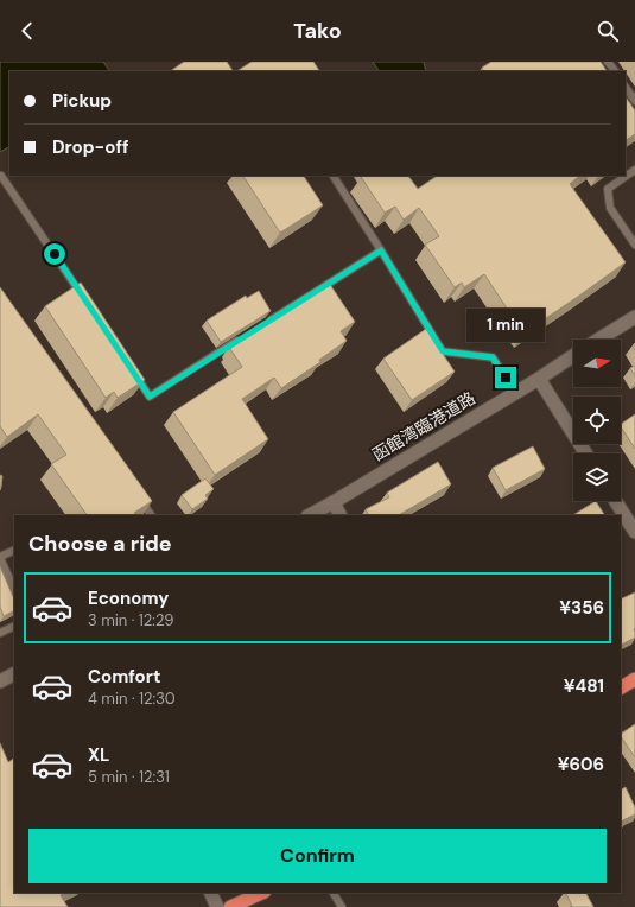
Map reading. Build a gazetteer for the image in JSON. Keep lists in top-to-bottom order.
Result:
{
  "streets": {
    "street": ["函館湾臨港道路"]
  },
  "north": "right",
  "page": {
    "header": "Tako",
    "banner": ["Pickup", "Drop-off"],
    "bubble": "1 min",
    "heading": "Choose a ride",
    "list": [
      {
        "name": "Economy",
        "note": "3 min · 12:29",
        "value": "¥356"
      },
      {
        "name": "Comfort",
        "note": "4 min · 12:30",
        "value": "¥481"
      },
      {
        "name": "XL",
        "note": "5 min · 12:31",
        "value": "¥606"
      }
    ],
    "buttons": "Confirm"
  }
}
